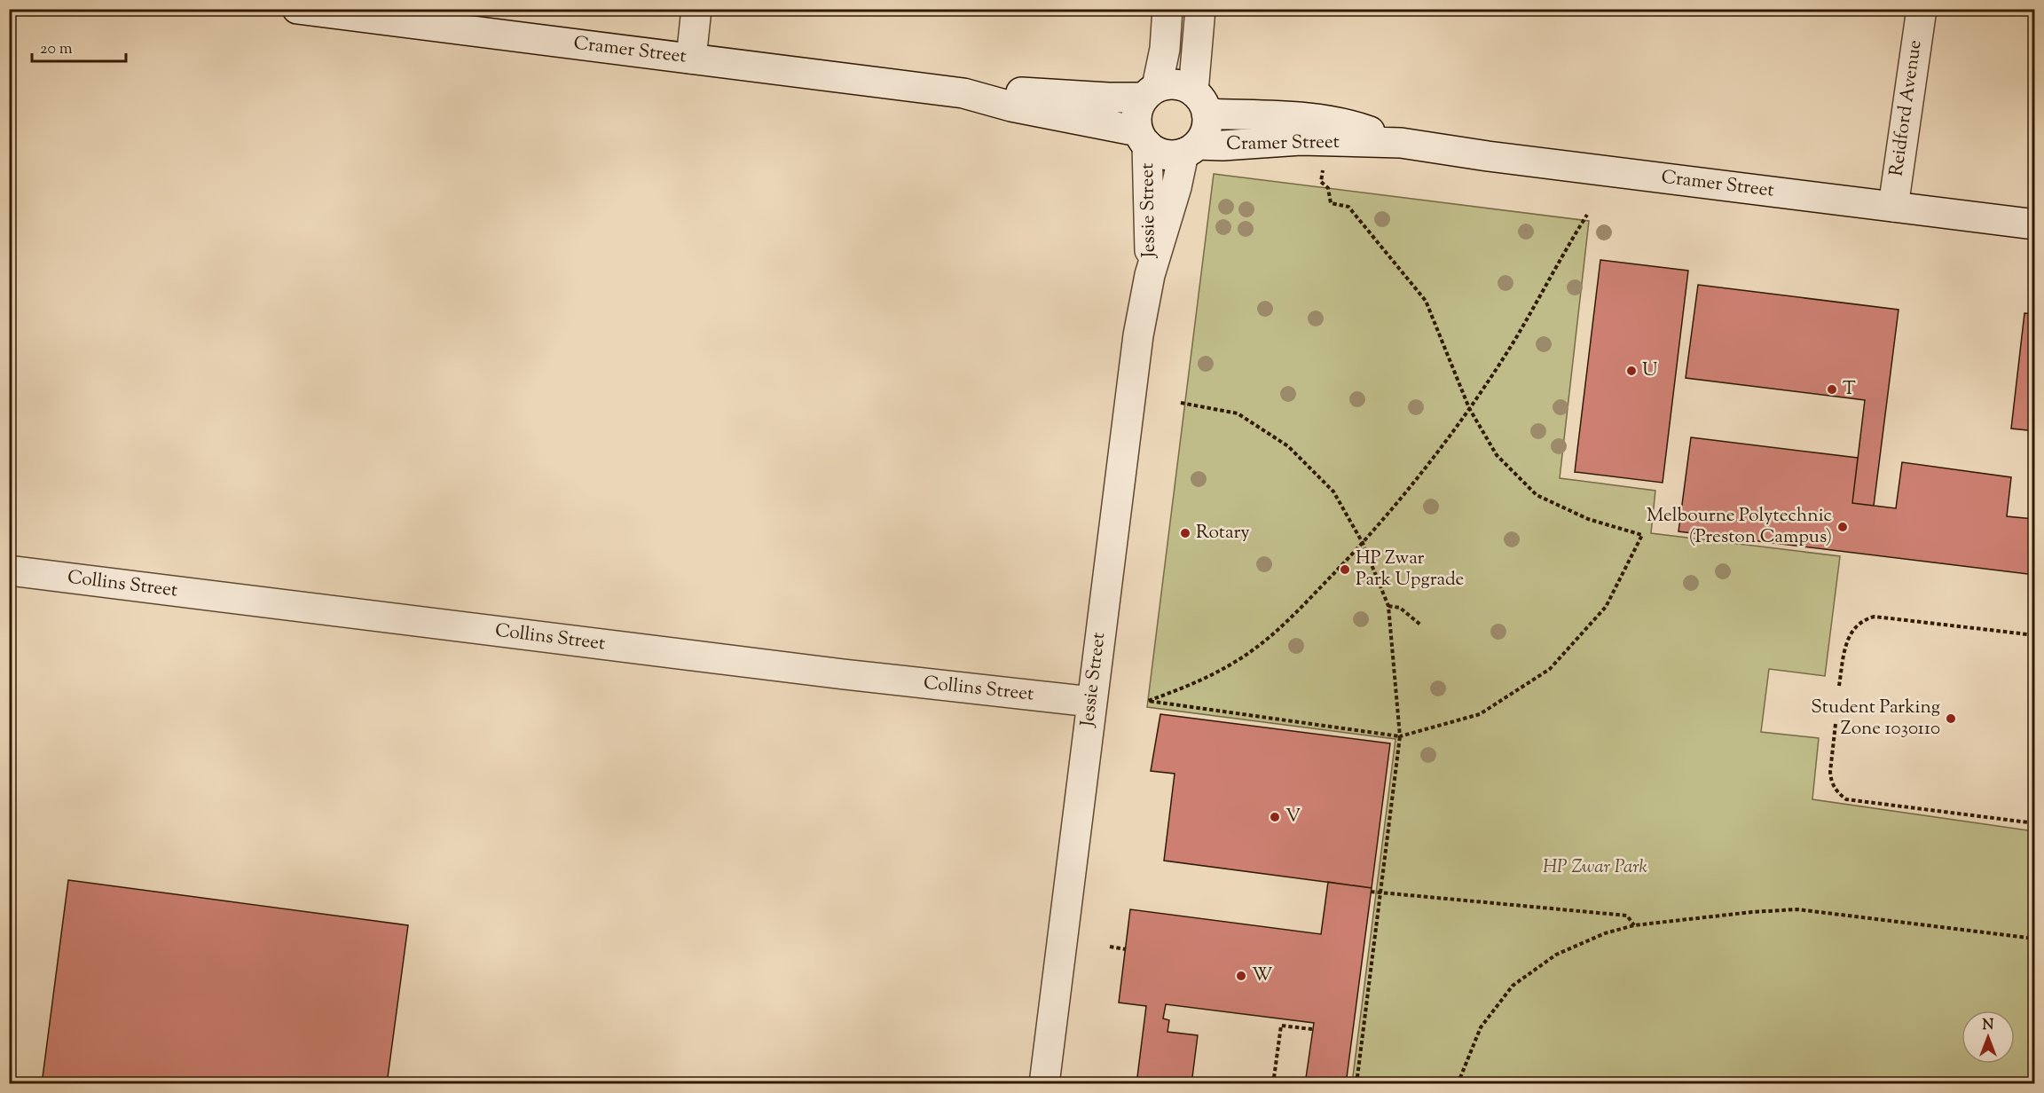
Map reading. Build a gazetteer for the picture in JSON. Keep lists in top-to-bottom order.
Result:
{
  "streets": {
    "street": [
      "Cramer Street",
      "Reidford Avenue",
      "Jessie Street",
      "Collins Street"
    ]
  },
  "crossings": [
    ["Cramer Street", "Reidford Avenue"],
    ["Cramer Street", "Jessie Street"],
    ["Jessie Street", "Collins Street"]
  ],
  "parks": ["HP Zwar Park"],
  "places": [
    "U",
    "T",
    "Melbourne Polytechnic (Preston Campus)",
    "Rotary",
    "HP Zwar Park Upgrade",
    "Student Parking Zone 1030110",
    "V",
    "W"
  ],
  "scale_bar": "20 m",
  "north": "top"
}
